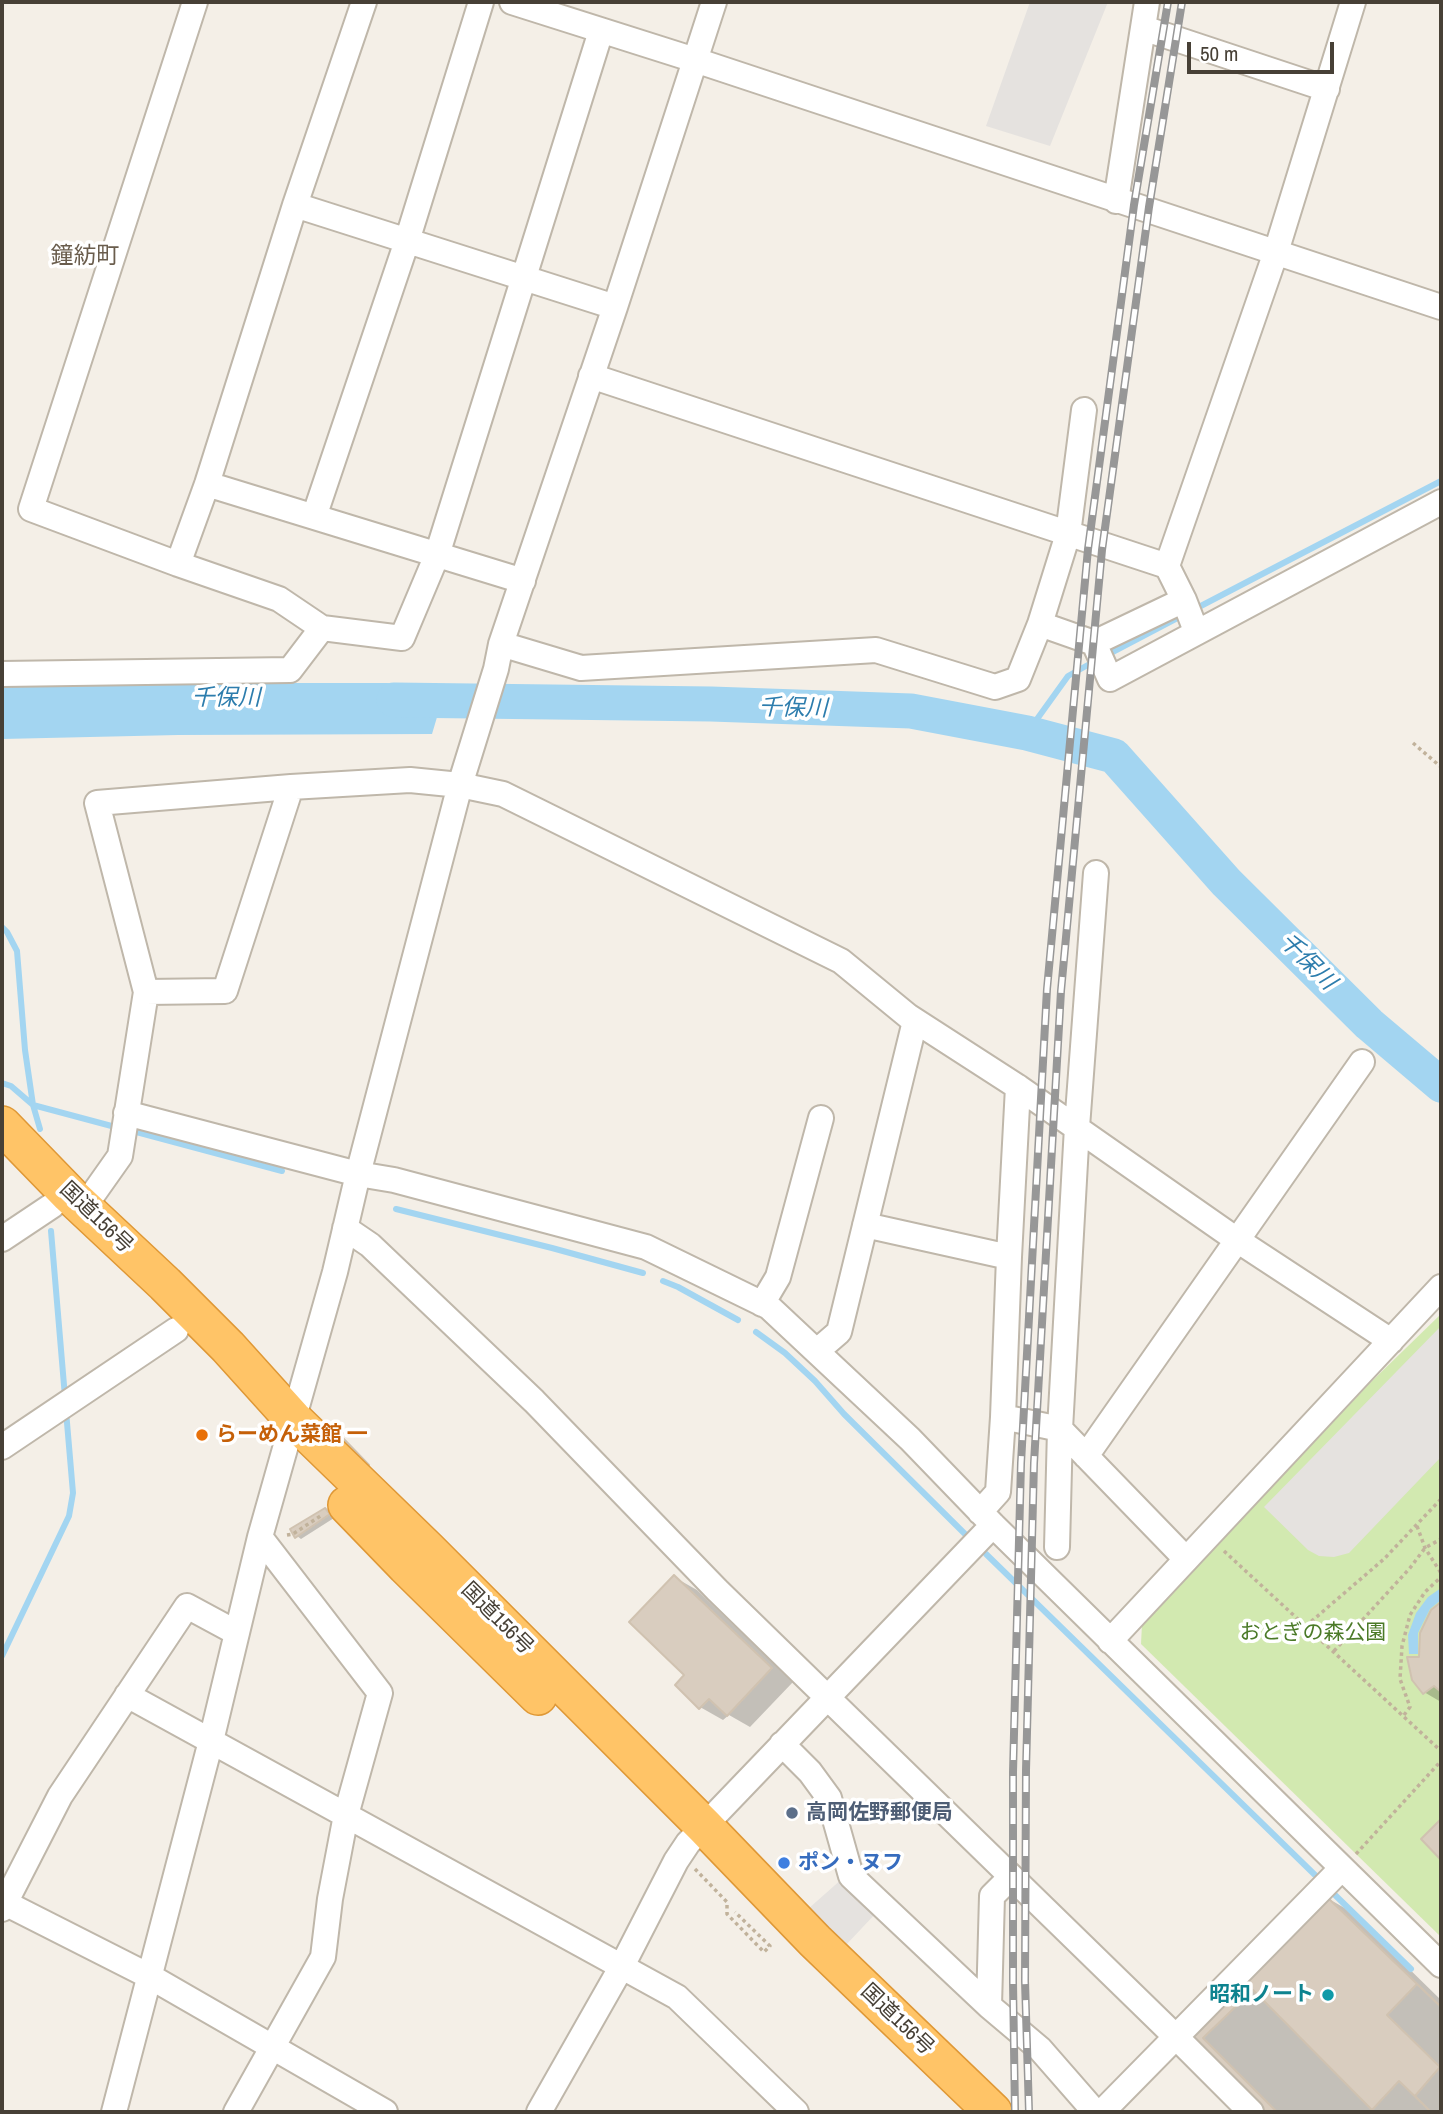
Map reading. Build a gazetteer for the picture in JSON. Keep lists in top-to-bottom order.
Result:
{
  "streets": {
    "highway": ["国道156号"]
  },
  "districts": ["鐘紡町"],
  "water": ["千保川"],
  "parks": ["おとぎの森公園"],
  "places": [
    "らーめん菜館 一",
    "高岡佐野郵便局",
    "ポン・ヌフ",
    "昭和ノート"
  ],
  "scale_bar": "50 m"
}
